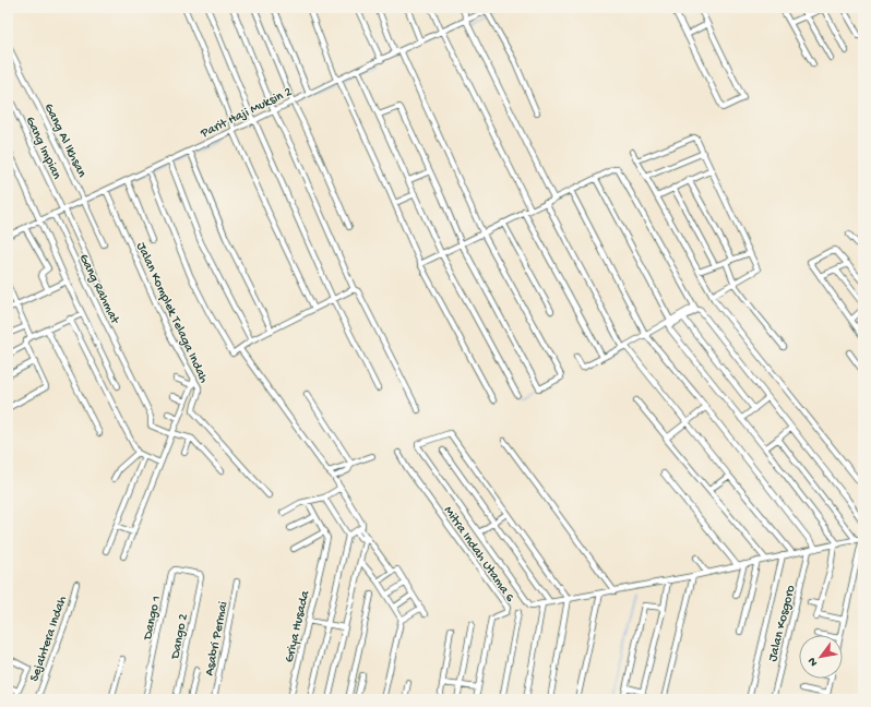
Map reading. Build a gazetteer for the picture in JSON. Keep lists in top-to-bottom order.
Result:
{
  "streets": {
    "street": [
      "Parit Haji Muksin 2",
      "Gang Al Ikhsan",
      "Gang Impian",
      "Gang Rahmat",
      "Jalan Komplek Telaga Indah",
      "Mitra Indah Utama 6",
      "Dango 1",
      "Jalan Kosgoro",
      "Griya Husada",
      "Dango 2",
      "Sejahtera Indah",
      "Asabri Permai"
    ]
  },
  "crossings": [
    ["Parit Haji Muksin 2", "Gang Al Ikhsan"],
    ["Parit Haji Muksin 2", "Gang Impian"],
    ["Parit Haji Muksin 2", "Gang Rahmat"],
    ["Parit Haji Muksin 2", "Jalan Komplek Telaga Indah"],
    ["Dango 1", "Dango 2"]
  ],
  "north": "bottom left"
}
